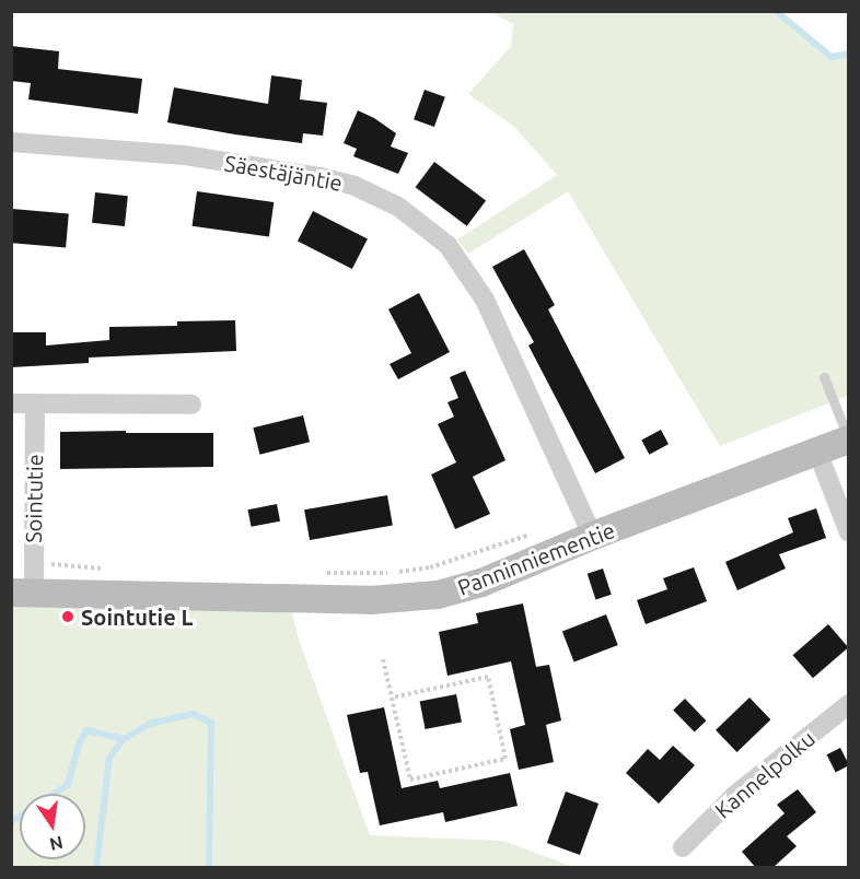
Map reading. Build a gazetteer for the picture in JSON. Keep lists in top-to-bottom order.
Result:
{
  "streets": {
    "street": [
      "Säestäjäntie",
      "Sointutie",
      "Panninniementie",
      "Kannelpolku"
    ]
  },
  "crossings": [
    ["Säestäjäntie", "Panninniementie"],
    ["Sointutie", "Panninniementie"]
  ],
  "places": ["Sointutie L"],
  "north": "bottom"
}
